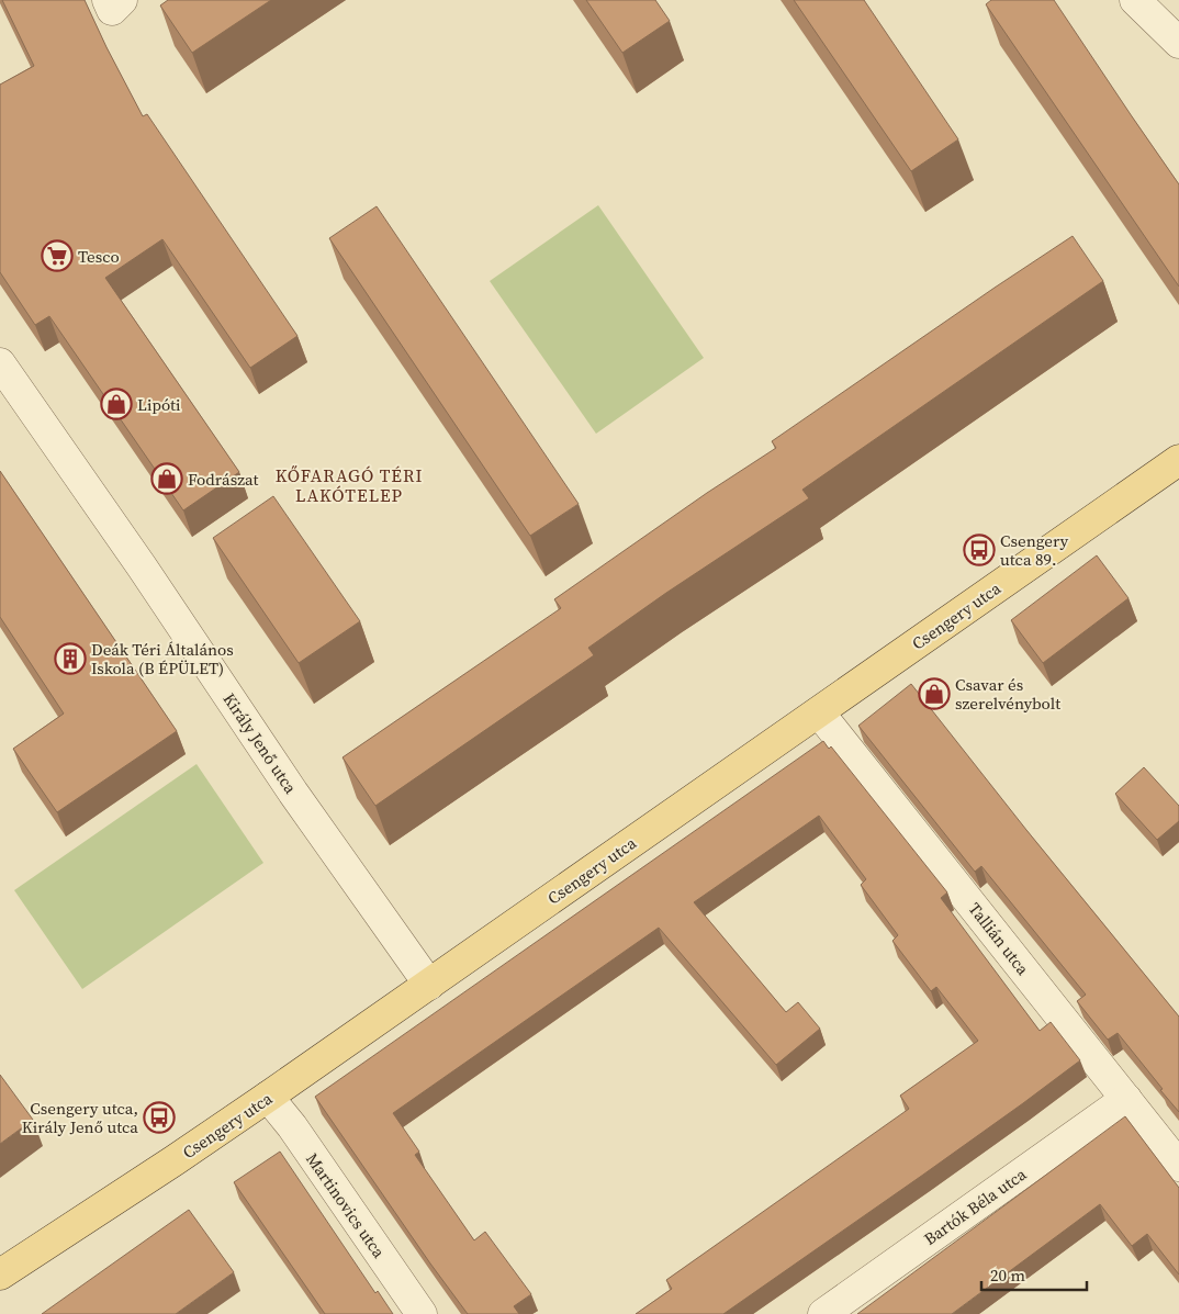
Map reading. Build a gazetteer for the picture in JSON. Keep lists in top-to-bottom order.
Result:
{
  "streets": {
    "main road": ["Csengery utca"],
    "street": [
      "Király Jenő utca",
      "Tallián utca",
      "Martinovics utca",
      "Bartók Béla utca"
    ]
  },
  "crossings": [
    ["Csengery utca", "Király Jenő utca"],
    ["Csengery utca", "Tallián utca"],
    ["Csengery utca", "Martinovics utca"],
    ["Tallián utca", "Bartók Béla utca"]
  ],
  "districts": ["KŐFARAGÓ TÉRI LAKÓTELEP"],
  "places": {
    "supermarket": ["Tesco"],
    "shop": ["Lipóti", "Fodrászat", "Csavar és szerelvénybolt"],
    "bus stop": ["Csengery utca 89.", "Csengery utca, Király Jenő utca"],
    "building": ["Deák Téri Általános Iskola (B ÉPÜLET)"]
  },
  "scale_bar": "20 m"
}
